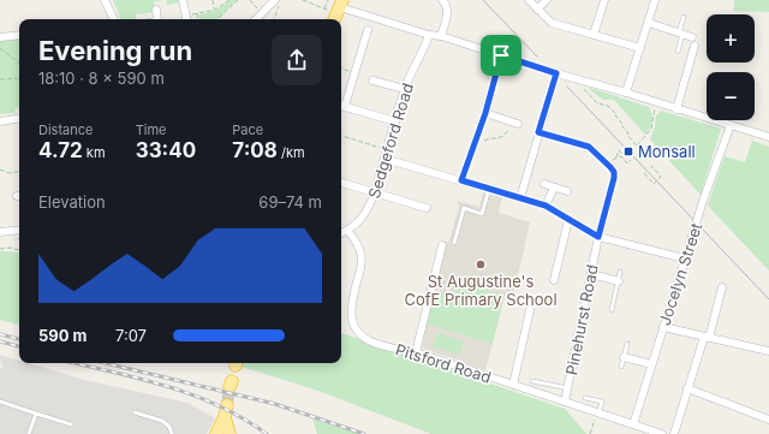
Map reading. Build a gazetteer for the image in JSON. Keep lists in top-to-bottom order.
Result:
{
  "streets": {
    "street": [
      "Sedgeford Road",
      "Jocelyn Street",
      "Pinehurst Road",
      "Pitsford Road"
    ]
  },
  "crossings": [
    ["Sedgeford Road", "Pitsford Road"],
    ["Jocelyn Street", "Pitsford Road"],
    ["Pinehurst Road", "Pitsford Road"]
  ],
  "places": {
    "transit": ["Monsall"],
    "other": ["St Augustine's CofE Primary School"]
  },
  "page": {
    "map_buttons": ["+", "−"],
    "heading": ["Evening run", "18:10 · 8 × 590 m"],
    "stats": [
      ["Distance", "4.72 km"],
      ["Time", "33:40"],
      ["Pace", "7:08 /km"]
    ],
    "chart": ["Elevation", "69–74 m"],
    "list": [
      {
        "name": "590 m",
        "note": "7:07"
      }
    ]
  }
}
